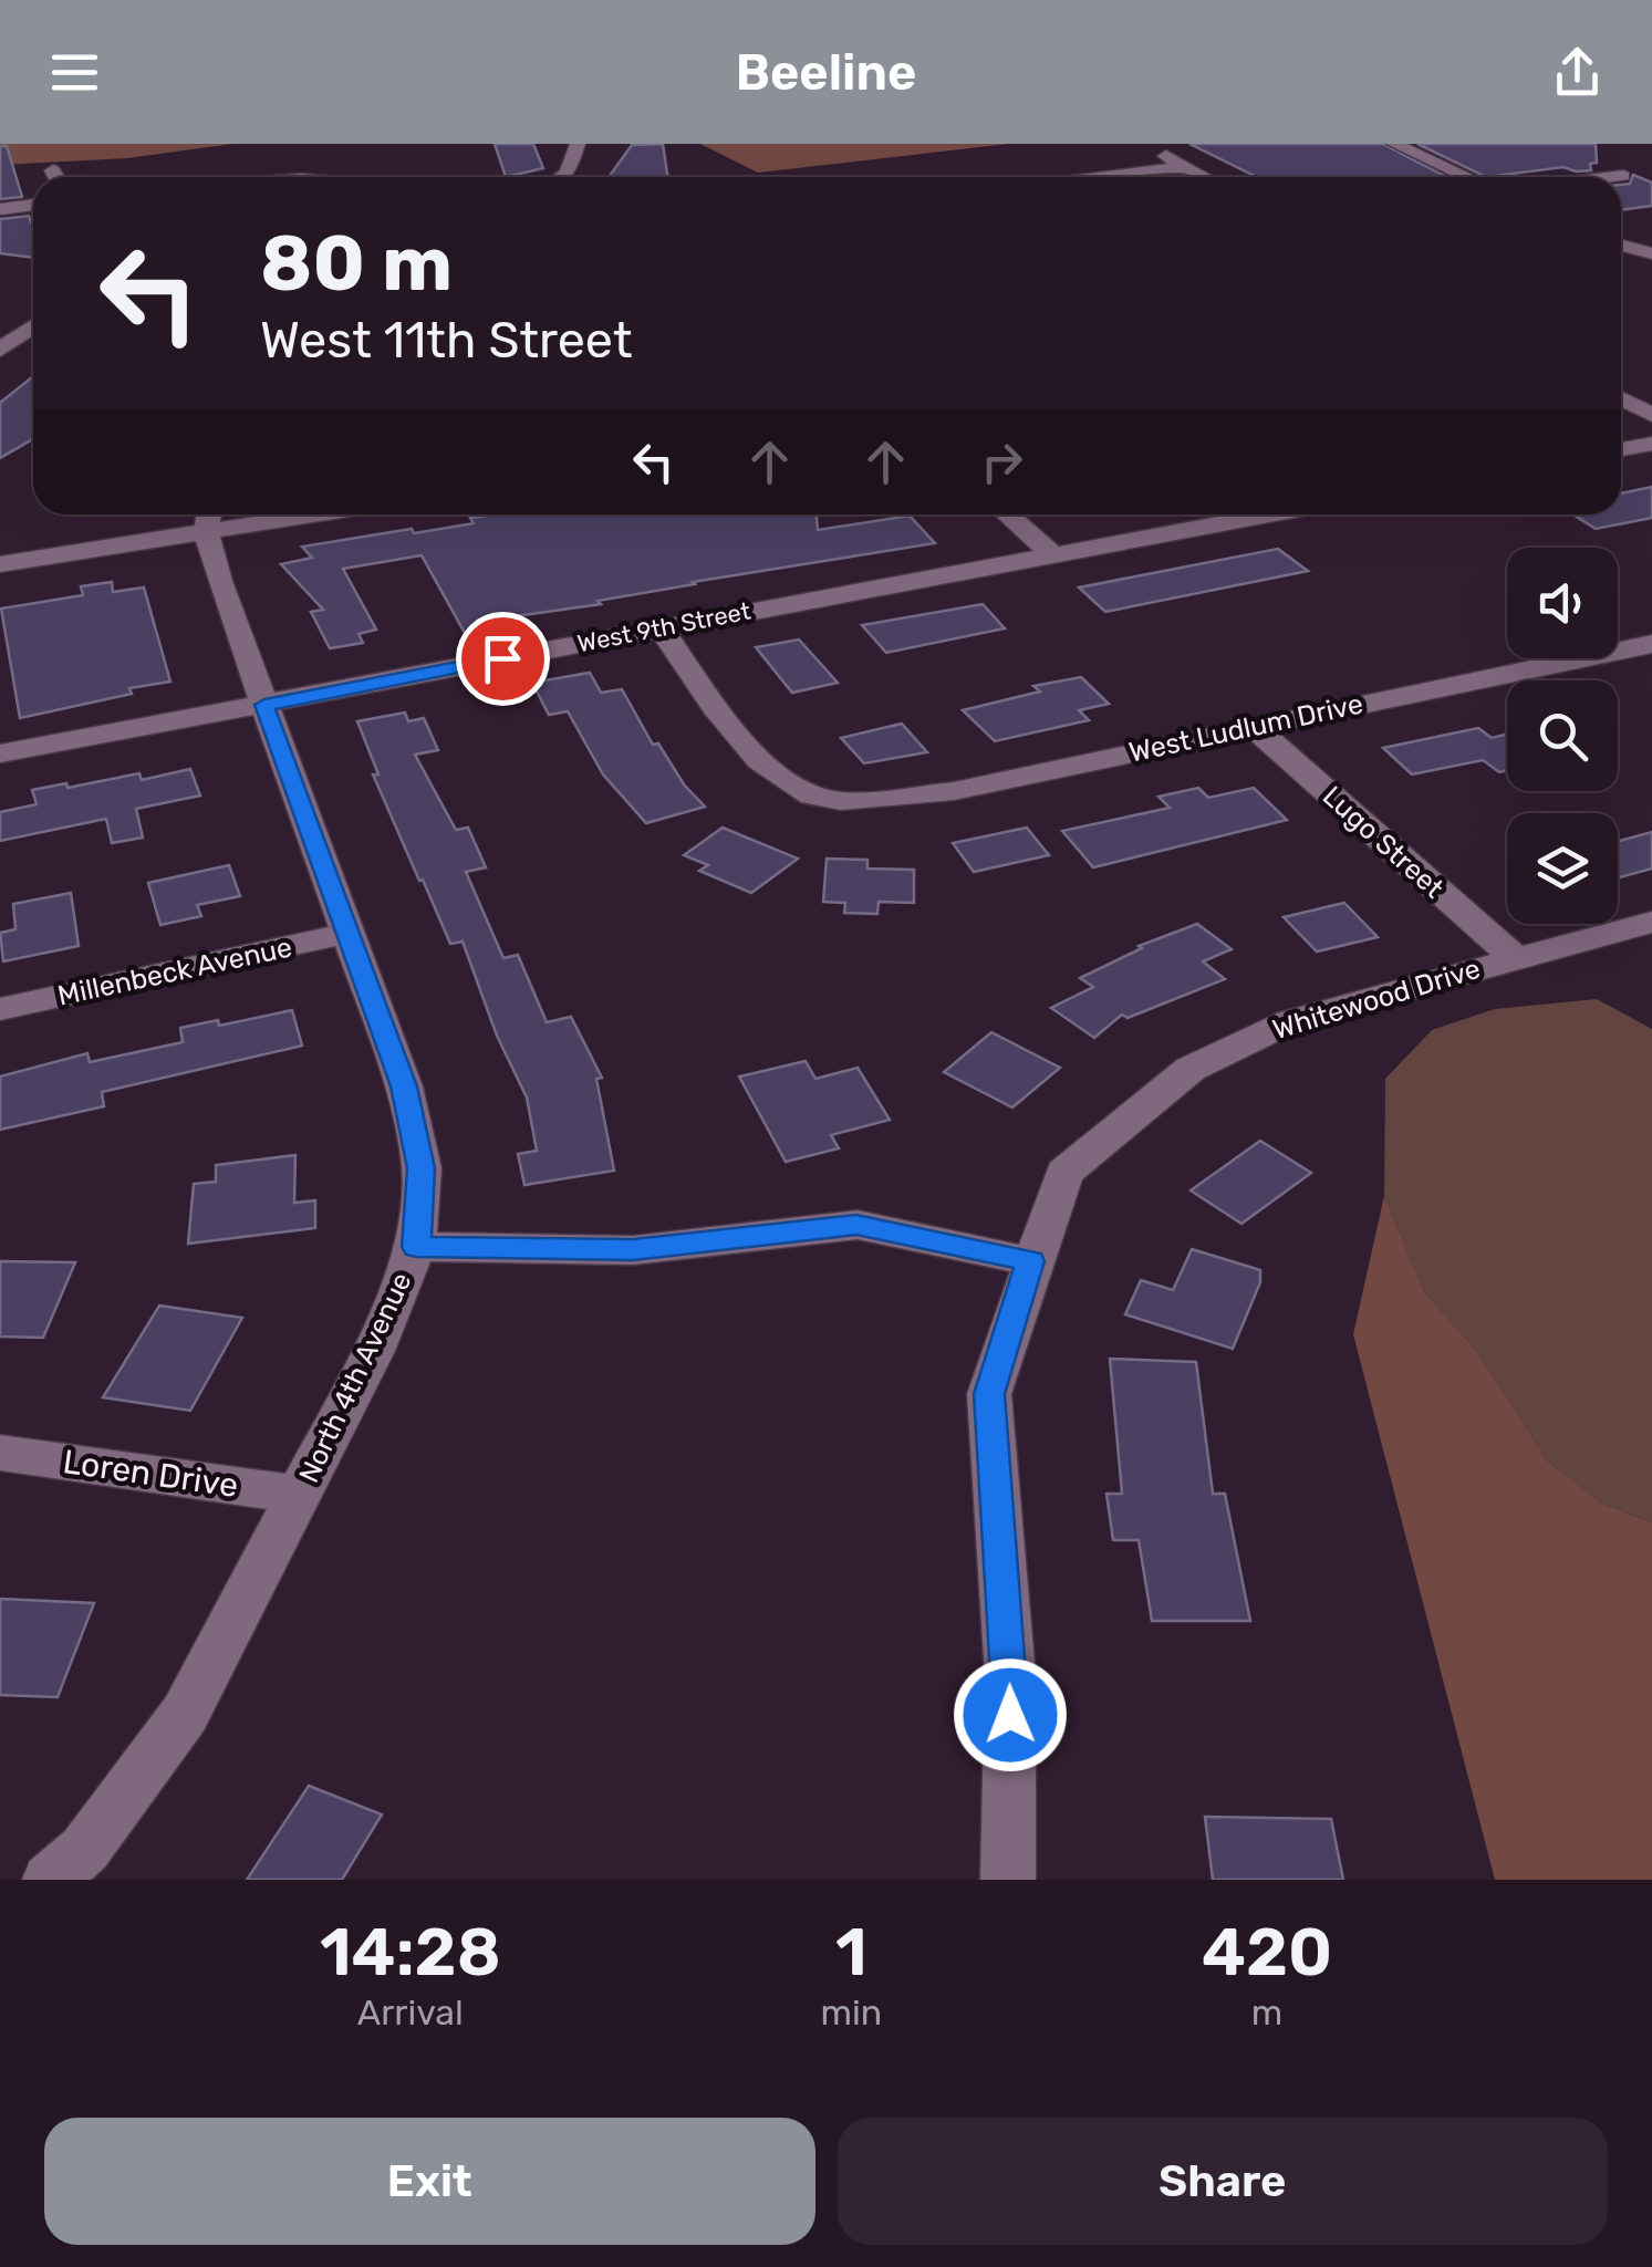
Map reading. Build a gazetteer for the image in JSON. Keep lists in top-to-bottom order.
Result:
{
  "streets": {
    "street": [
      "West 9th Street",
      "West Ludlum Drive",
      "Lugo Street",
      "Millenbeck Avenue",
      "Whitewood Drive",
      "North 4th Avenue",
      "Loren Drive"
    ]
  },
  "crossings": [
    ["West 9th Street", "West Ludlum Drive"],
    ["West 9th Street", "North 4th Avenue"],
    ["West Ludlum Drive", "Lugo Street"],
    ["Lugo Street", "Whitewood Drive"],
    ["Millenbeck Avenue", "North 4th Avenue"],
    ["North 4th Avenue", "Loren Drive"]
  ],
  "page": {
    "header": "Beeline",
    "turn": ["80 m", "West 11th Street"],
    "eta": [
      "14:28",
      "Arrival",
      "1",
      "min",
      "420",
      "m"
    ],
    "buttons": ["Exit", "Share"]
  }
}
